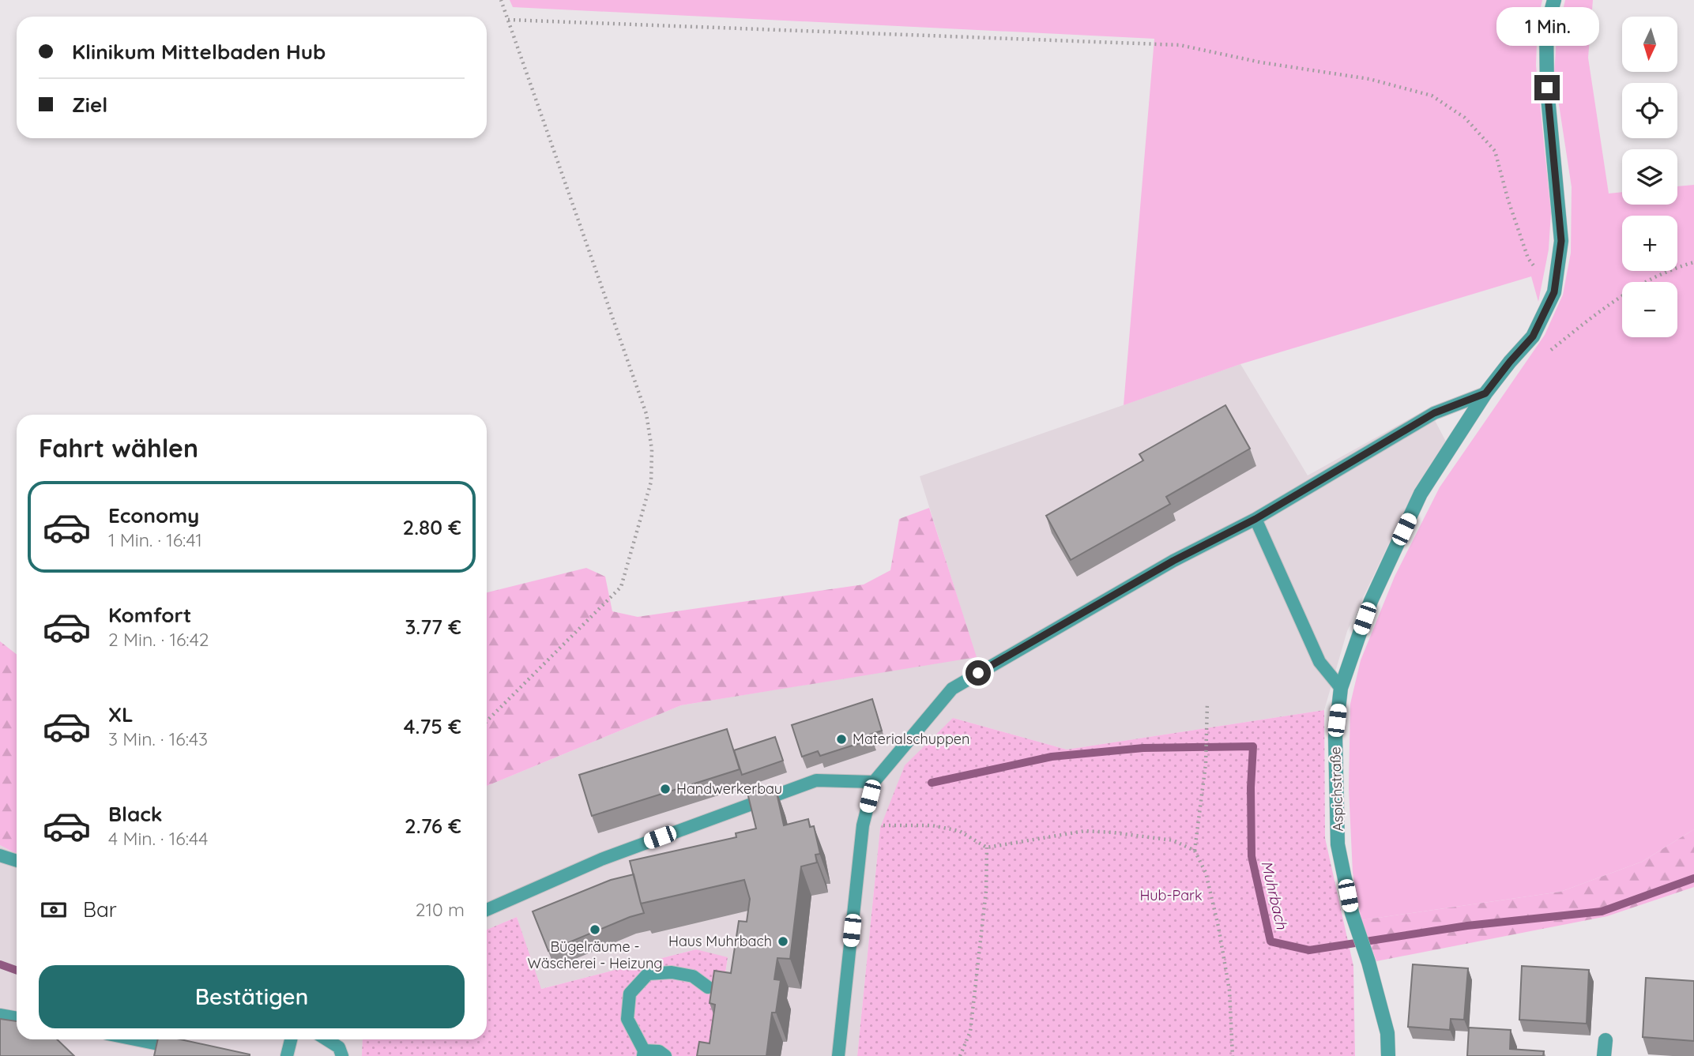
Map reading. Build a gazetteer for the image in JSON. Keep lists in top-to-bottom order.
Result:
{
  "streets": {
    "street": ["Aspichstraße"]
  },
  "water": ["Muhrbach"],
  "parks": ["Hub-Park"],
  "places": [
    "Materialschuppen",
    "Handwerkerbau",
    "Bügelräume - Wäscherei - Heizung",
    "Haus Muhrbach"
  ],
  "north": "bottom",
  "page": {
    "bubble": "1 Min.",
    "map_buttons": ["+", "−"],
    "banner": ["Klinikum Mittelbaden Hub", "Ziel"],
    "heading": "Fahrt wählen",
    "list": [
      {
        "name": "Economy",
        "note": "1 Min. · 16:41",
        "value": "2.80 €"
      },
      {
        "name": "Komfort",
        "note": "2 Min. · 16:42",
        "value": "3.77 €"
      },
      {
        "name": "XL",
        "note": "3 Min. · 16:43",
        "value": "4.75 €"
      },
      {
        "name": "Black",
        "note": "4 Min. · 16:44",
        "value": "2.76 €"
      }
    ],
    "pay": ["Bar", "210 m"],
    "buttons": "Bestätigen"
  }
}
